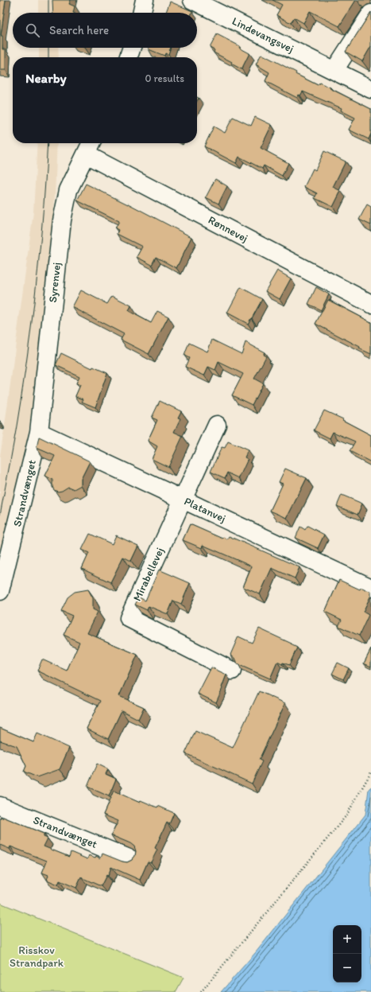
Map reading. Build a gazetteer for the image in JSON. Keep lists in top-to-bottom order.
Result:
{
  "streets": {
    "street": [
      "Lindevangsvej",
      "Rønnevej",
      "Syrenvej",
      "Strandvænget",
      "Platanvej",
      "Mirabellevej"
    ]
  },
  "crossings": [
    ["Rønnevej", "Syrenvej"],
    ["Syrenvej", "Strandvænget"],
    ["Syrenvej", "Platanvej"],
    ["Strandvænget", "Platanvej"],
    ["Platanvej", "Mirabellevej"]
  ],
  "parks": ["Risskov Strandpark"],
  "page": {
    "search": "Search here",
    "heading": ["Nearby", "0 results"],
    "map_buttons": ["+", "−"]
  }
}
